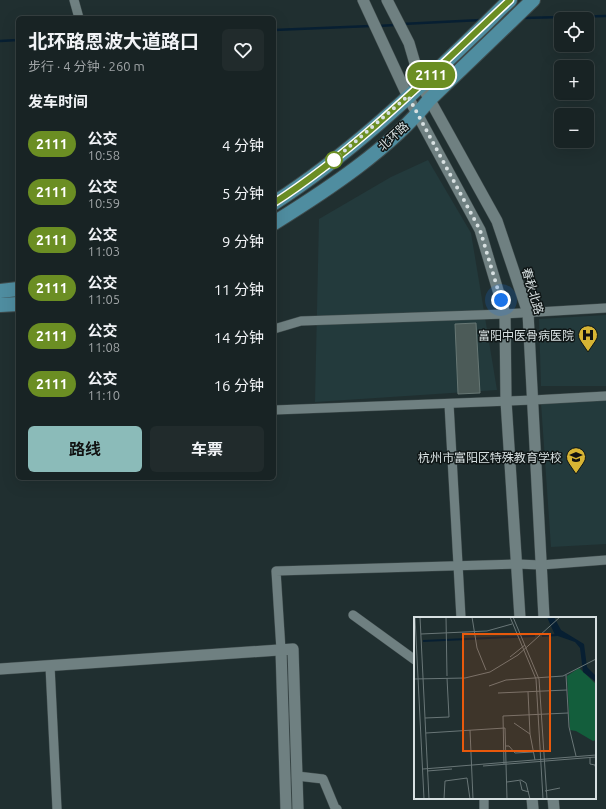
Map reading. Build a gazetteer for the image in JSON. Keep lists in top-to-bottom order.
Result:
{
  "streets": {
    "main road": ["北环路"],
    "street": ["春秋北路"]
  },
  "crossings": [
    ["北环路", "春秋北路"]
  ],
  "places": {
    "hospital": ["富阳中医骨病医院"],
    "school or university": ["杭州市富阳区特殊教育学校"]
  },
  "lines": ["bus line 2111"],
  "page": {
    "on_map": "2111",
    "map_buttons": ["+", "−"],
    "heading": [
      ["北环路恩波大道路口", "步行 · 4 分钟 · 260 m"],
      "发车时间"
    ],
    "list": [
      {
        "mark": "2111",
        "name": "公交",
        "note": "10:58",
        "value": "4 分钟"
      },
      {
        "mark": "2111",
        "name": "公交",
        "note": "10:59",
        "value": "5 分钟"
      },
      {
        "mark": "2111",
        "name": "公交",
        "note": "11:03",
        "value": "9 分钟"
      },
      {
        "mark": "2111",
        "name": "公交",
        "note": "11:05",
        "value": "11 分钟"
      },
      {
        "mark": "2111",
        "name": "公交",
        "note": "11:08",
        "value": "14 分钟"
      },
      {
        "mark": "2111",
        "name": "公交",
        "note": "11:10",
        "value": "16 分钟"
      }
    ],
    "buttons": ["路线", "车票"]
  }
}
